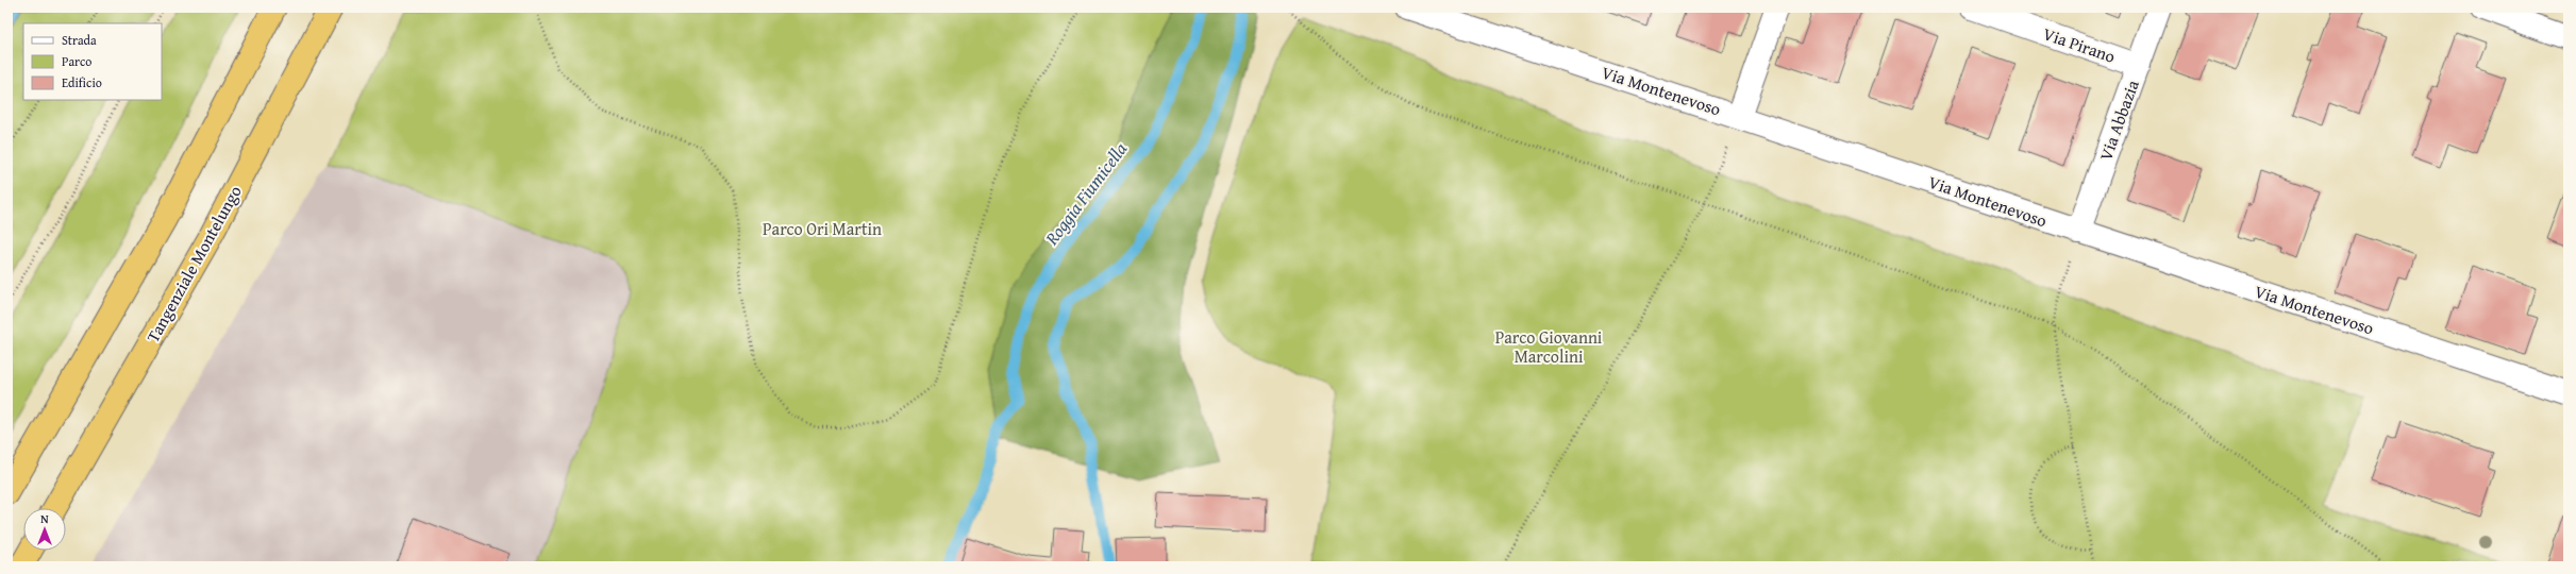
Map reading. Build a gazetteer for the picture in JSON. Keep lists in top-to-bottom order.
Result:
{
  "streets": {
    "highway": ["Tangenziale Montelungo"],
    "street": ["Via Pirano", "Via Montenevoso", "Via Abbazia"]
  },
  "crossings": [
    ["Via Pirano", "Via Abbazia"],
    ["Via Montenevoso", "Via Abbazia"]
  ],
  "water": ["Roggia Fiumicella"],
  "parks": ["Parco Ori Martin", "Parco Giovanni Marcolini"],
  "legend": ["Strada", "Parco", "Edificio"],
  "north": "top"
}
